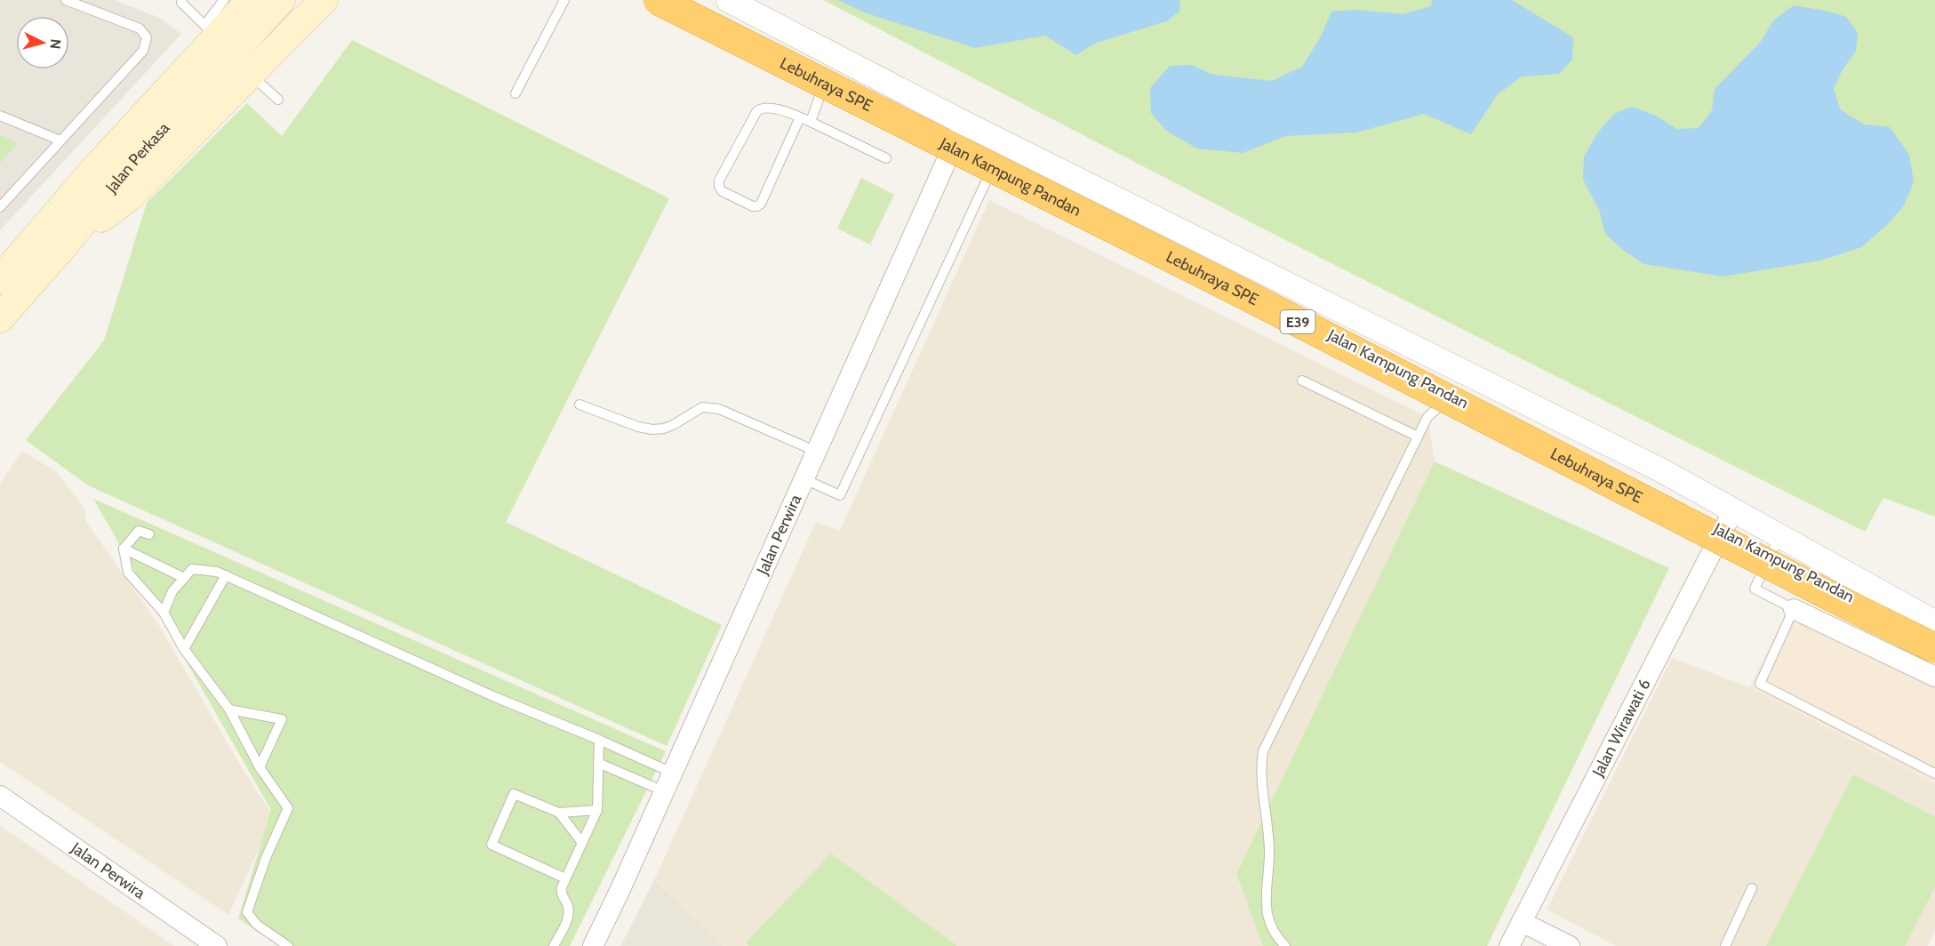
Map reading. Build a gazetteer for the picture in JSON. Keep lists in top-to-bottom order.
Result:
{
  "streets": {
    "highway": ["Lebuhraya SPE", "E39"],
    "main road": ["Jalan Perkasa"],
    "street": ["Jalan Kampung Pandan", "Jalan Perwira", "Jalan Wirawati 6"]
  },
  "crossings": [
    ["Lebuhraya SPE", "Jalan Kampung Pandan"],
    ["Jalan Kampung Pandan", "Jalan Perwira"],
    ["Jalan Kampung Pandan", "Jalan Wirawati 6"]
  ],
  "north": "right"
}
